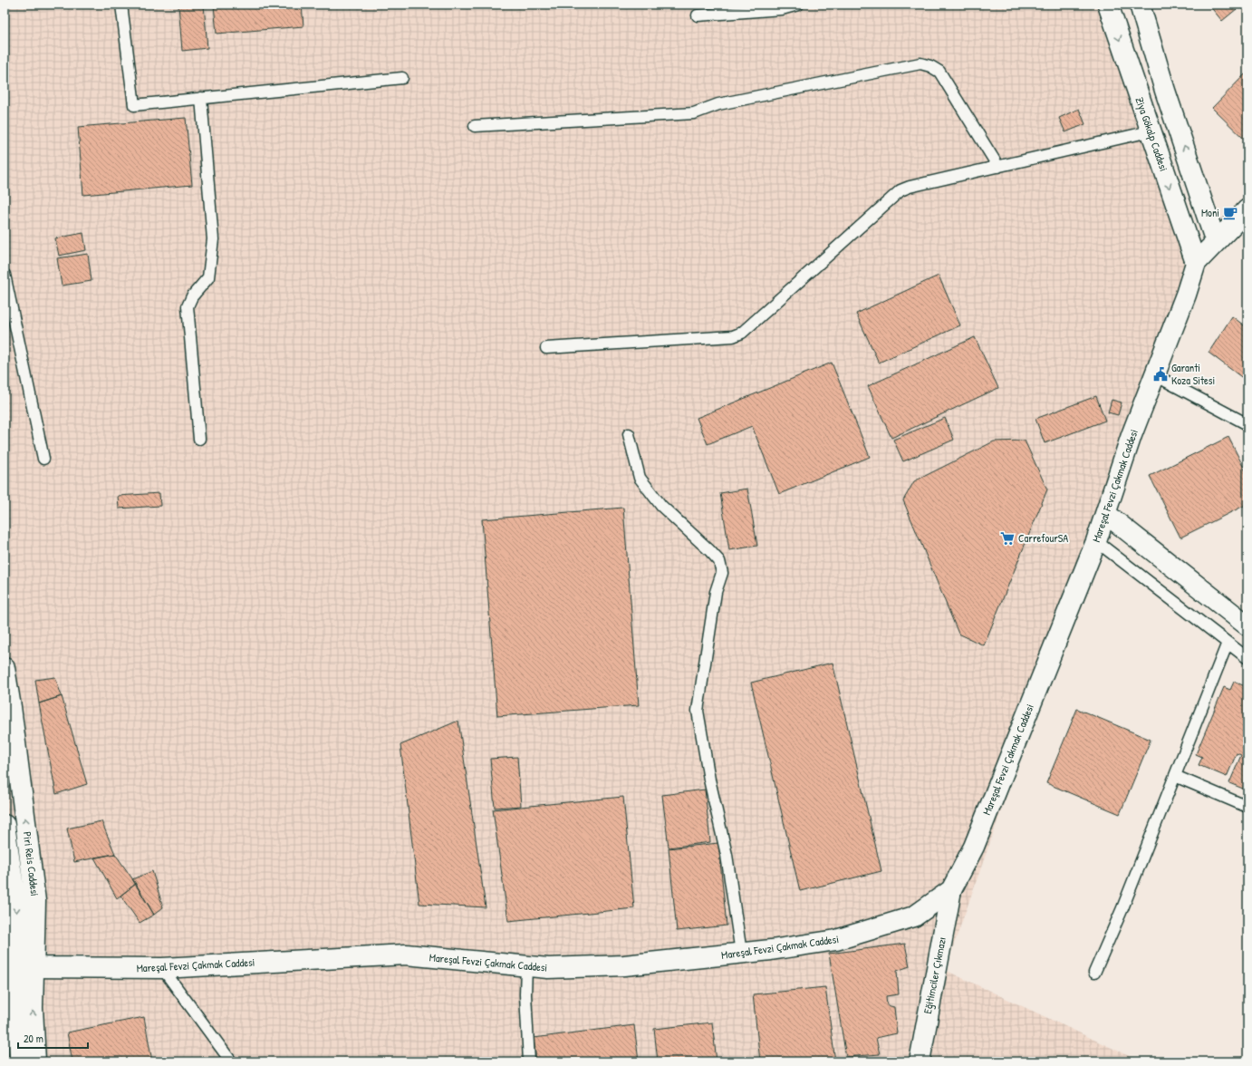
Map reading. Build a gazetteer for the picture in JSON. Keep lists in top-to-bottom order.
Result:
{
  "streets": {
    "street": [
      "Ziya Gökalp Caddesi",
      "Mareşal Fevzi Çakmak Caddesi",
      "Piri Reis Caddesi",
      "Eğitimciler Çıkmazı"
    ]
  },
  "crossings": [
    ["Ziya Gökalp Caddesi", "Mareşal Fevzi Çakmak Caddesi"],
    ["Mareşal Fevzi Çakmak Caddesi", "Piri Reis Caddesi"],
    ["Mareşal Fevzi Çakmak Caddesi", "Eğitimciler Çıkmazı"]
  ],
  "places": {
    "cafe": ["Moni"],
    "public building": ["Garanti Koza Sitesi"],
    "supermarket": ["CarrefourSA"]
  },
  "scale_bar": "20 m"
}
